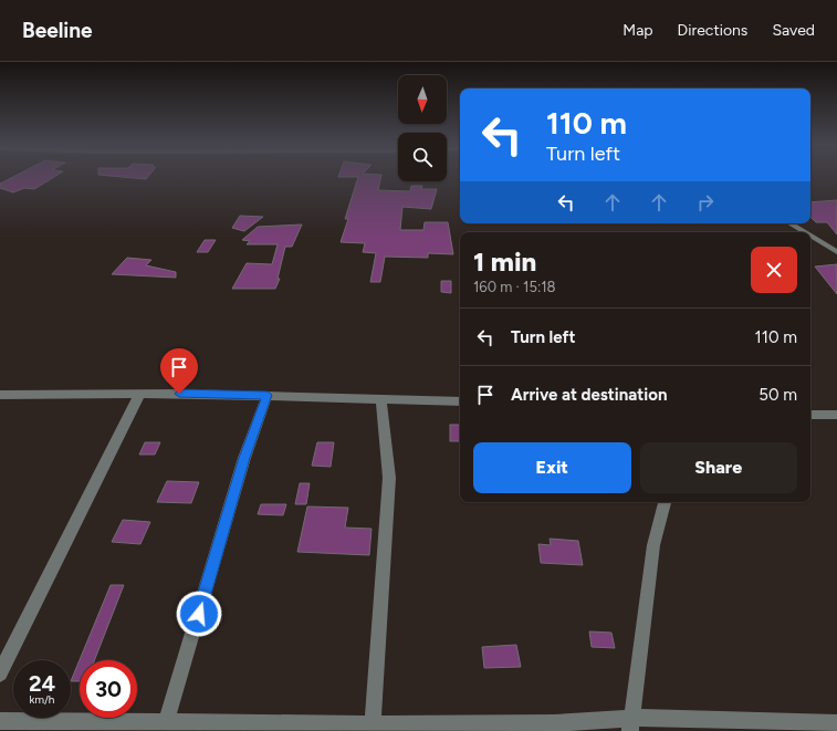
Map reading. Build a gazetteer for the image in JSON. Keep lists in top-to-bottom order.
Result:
{
  "north": "bottom",
  "page": {
    "header": "Beeline",
    "nav": ["Map", "Directions", "Saved"],
    "turn": ["110 m", "Turn left"],
    "heading": ["1 min", "160 m · 15:18"],
    "list": [
      {
        "name": "Turn left",
        "value": "110 m"
      },
      {
        "name": "Arrive at destination",
        "value": "50 m"
      }
    ],
    "buttons": ["Exit", "Share"],
    "speed": "24 km/h",
    "limit": "30"
  }
}
